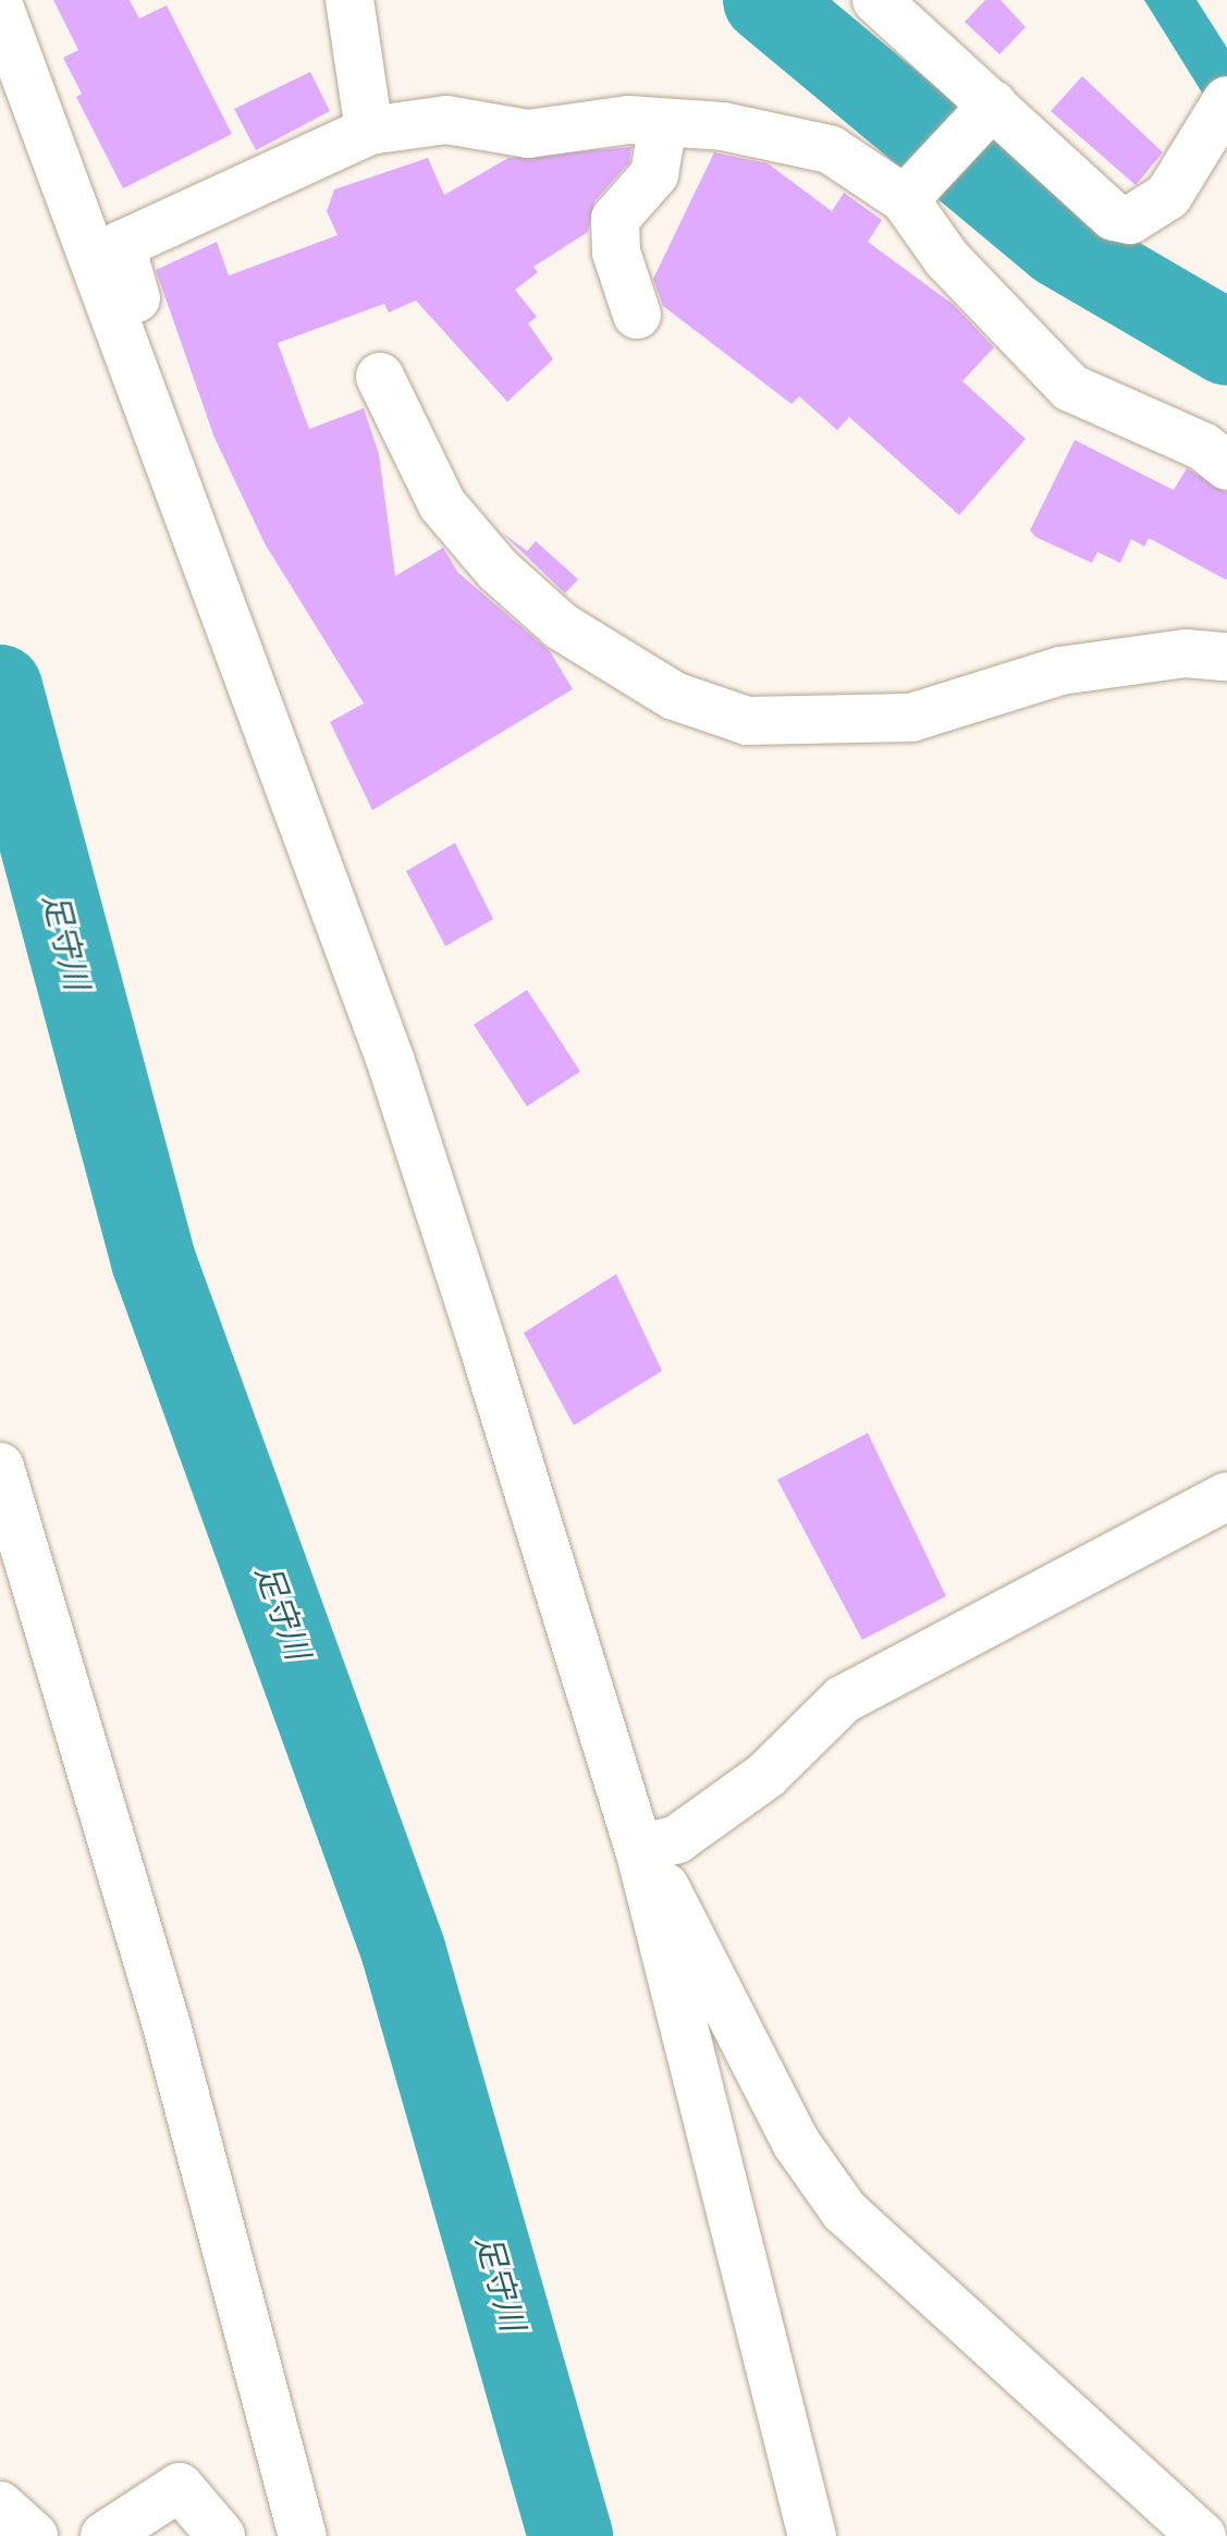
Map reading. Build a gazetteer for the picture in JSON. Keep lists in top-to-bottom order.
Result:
{
  "water": ["足守川"]
}
